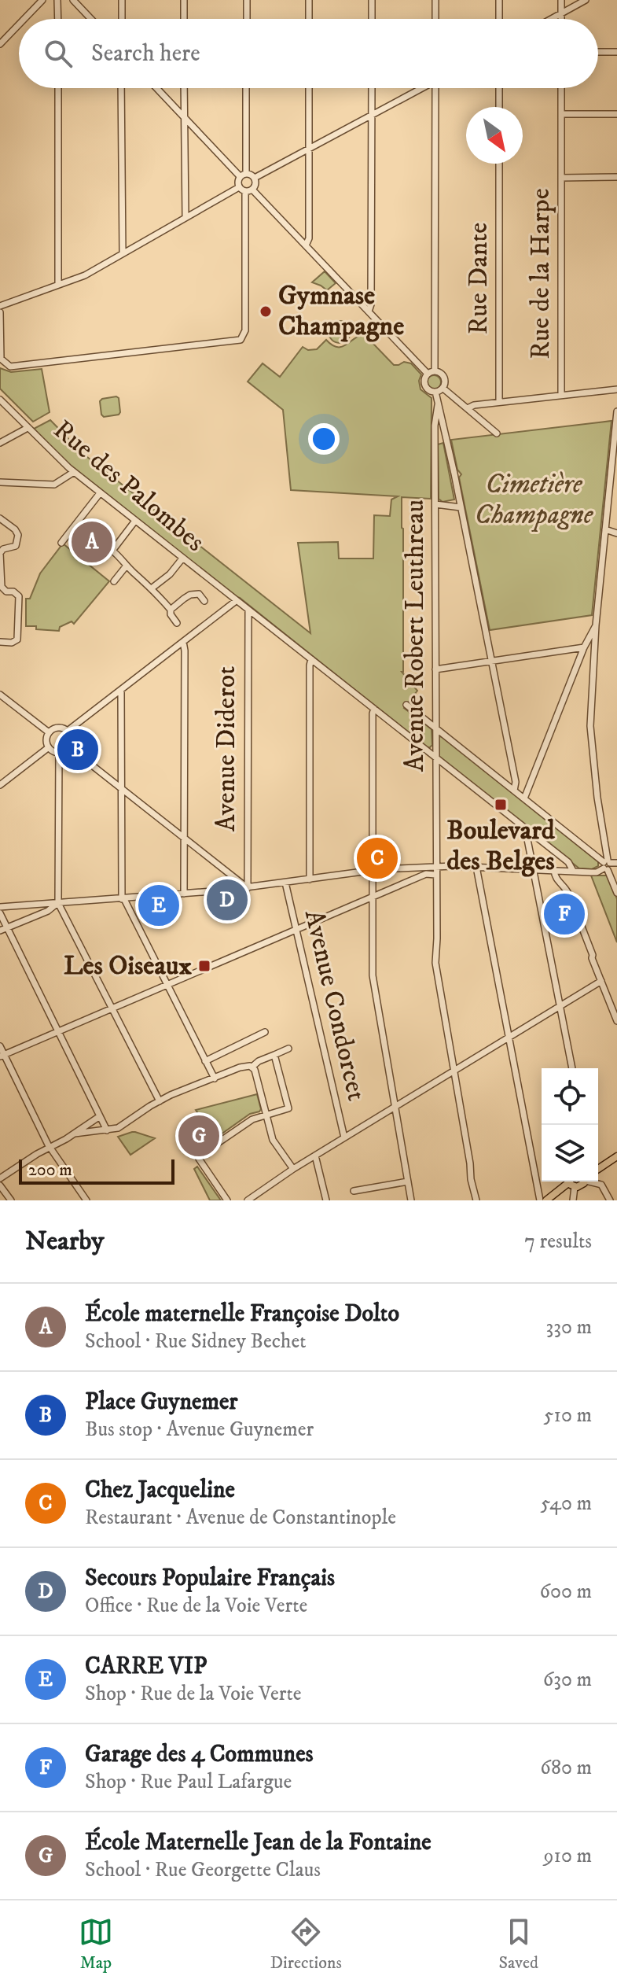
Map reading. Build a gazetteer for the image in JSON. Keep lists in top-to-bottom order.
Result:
{
  "streets": {
    "street": [
      "Rue de la Harpe",
      "Rue Dante",
      "Rue des Palombes",
      "Avenue Robert Leuthreau",
      "Avenue Diderot",
      "Avenue Condorcet"
    ]
  },
  "parks": ["Cimetière Champagne"],
  "places": {
    "other": ["Gymnase Champagne"],
    "transit": ["Boulevard des Belges", "Les Oiseaux"]
  },
  "scale_bar": "200 m",
  "north": "bottom right",
  "page": {
    "search": "Search here",
    "pins": [
      "A",
      "B",
      "C",
      "D",
      "E",
      "F",
      "G"
    ],
    "scale": "200 m",
    "heading": ["Nearby", "7 results"],
    "list": [
      {
        "mark": "A",
        "name": "École maternelle Françoise Dolto",
        "note": "School · Rue Sidney Bechet",
        "value": "330 m"
      },
      {
        "mark": "B",
        "name": "Place Guynemer",
        "note": "Bus stop · Avenue Guynemer",
        "value": "510 m"
      },
      {
        "mark": "C",
        "name": "Chez Jacqueline",
        "note": "Restaurant · Avenue de Constantinople",
        "value": "540 m"
      },
      {
        "mark": "D",
        "name": "Secours Populaire Français",
        "note": "Office · Rue de la Voie Verte",
        "value": "600 m"
      },
      {
        "mark": "E",
        "name": "CARRE VIP",
        "note": "Shop · Rue de la Voie Verte",
        "value": "630 m"
      },
      {
        "mark": "F",
        "name": "Garage des 4 Communes",
        "note": "Shop · Rue Paul Lafargue",
        "value": "680 m"
      },
      {
        "mark": "G",
        "name": "École Maternelle Jean de la Fontaine",
        "note": "School · Rue Georgette Claus",
        "value": "910 m"
      }
    ],
    "nav": ["Map", "Directions", "Saved"]
  }
}
